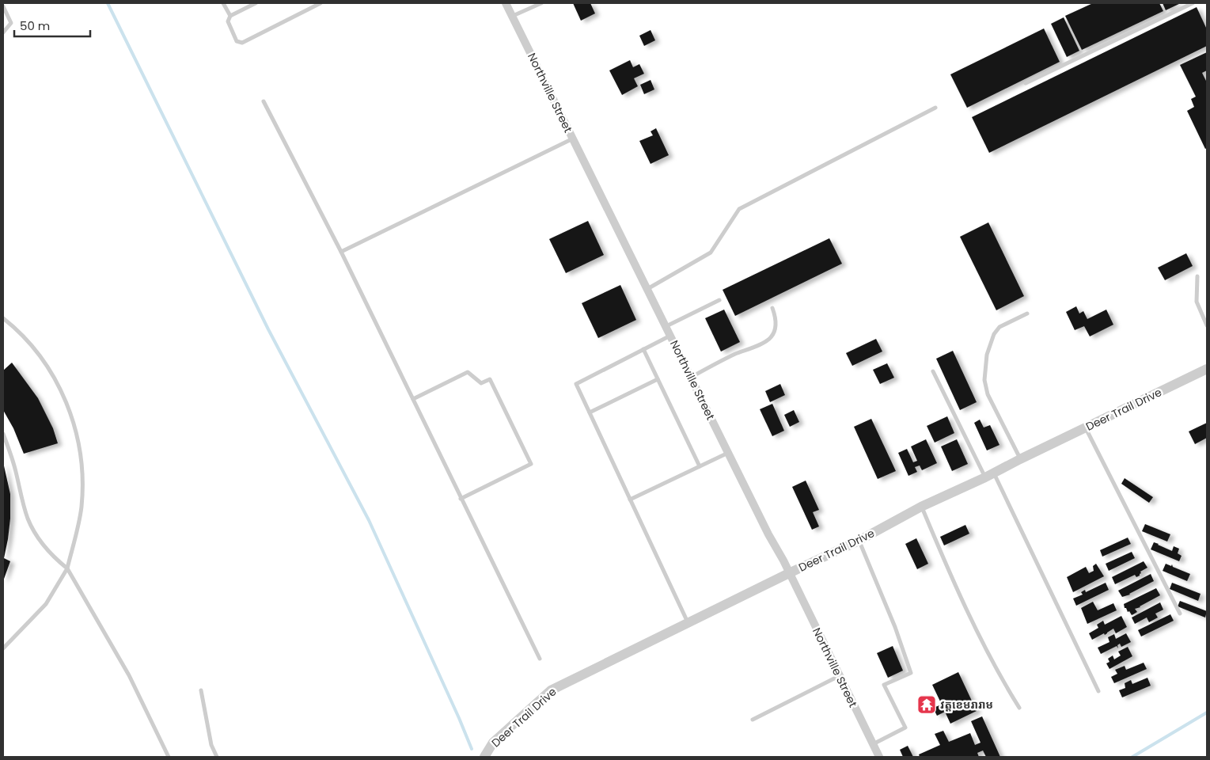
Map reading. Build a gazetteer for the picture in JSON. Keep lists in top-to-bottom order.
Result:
{
  "streets": {
    "street": ["Northville Street", "Deer Trail Drive"]
  },
  "crossings": [
    ["Northville Street", "Deer Trail Drive"]
  ],
  "places": {
    "temple": ["វត្តខេមរារាម"]
  },
  "scale_bar": "50 m"
}
